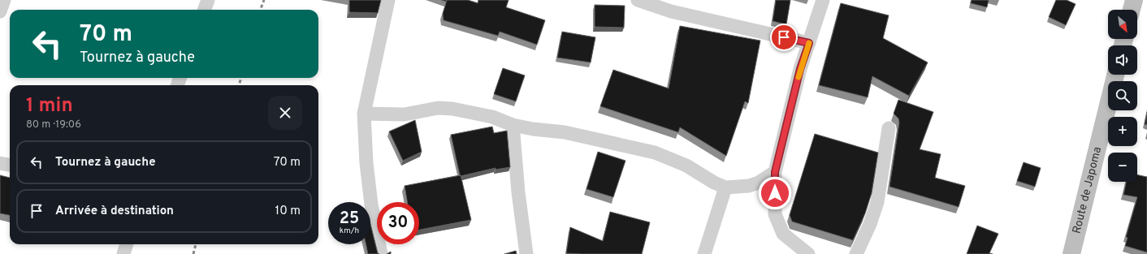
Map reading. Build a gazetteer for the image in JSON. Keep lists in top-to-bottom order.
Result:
{
  "streets": {
    "street": ["Route de Japoma"]
  },
  "north": "bottom right",
  "page": {
    "map_buttons": ["+", "−"],
    "turn": ["70 m", "Tournez à gauche"],
    "heading": ["1 min", "80 m · 19:06"],
    "list": [
      {
        "name": "Tournez à gauche",
        "value": "70 m"
      },
      {
        "name": "Arrivée à destination",
        "value": "10 m"
      }
    ],
    "speed": "25 km/h",
    "limit": "30"
  }
}
